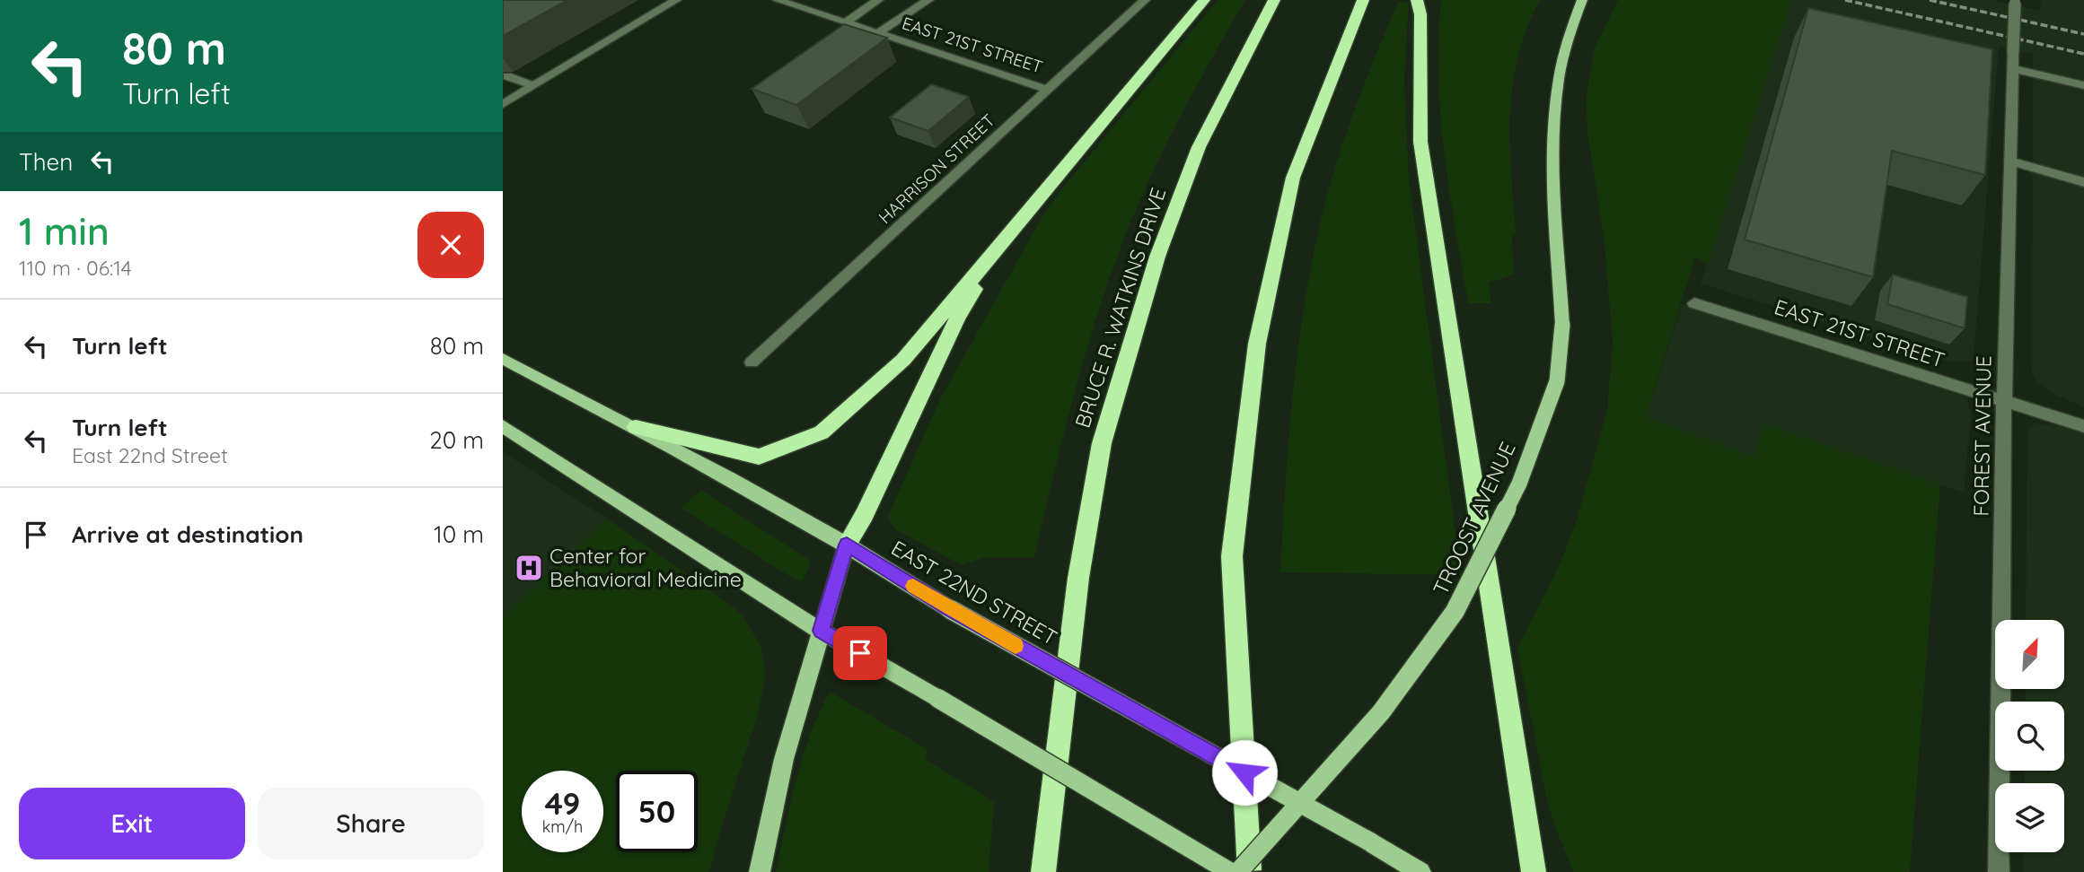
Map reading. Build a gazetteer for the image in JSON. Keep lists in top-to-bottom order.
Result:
{
  "streets": {
    "highway": ["BRUCE R. WATKINS DRIVE"],
    "main road": ["TROOST AVENUE", "EAST 22ND STREET"],
    "street": ["EAST 21ST STREET", "HARRISON STREET", "FOREST AVENUE"]
  },
  "crossings": [
    ["EAST 21ST STREET", "HARRISON STREET"],
    ["EAST 21ST STREET", "FOREST AVENUE"]
  ],
  "places": {
    "hospital": ["Center for Behavioral Medicine"]
  },
  "north": "top right",
  "page": {
    "turn": ["80 m", "Turn left"],
    "then": "Then",
    "heading": ["1 min", "110 m · 06:14"],
    "list": [
      {
        "name": "Turn left",
        "value": "80 m"
      },
      {
        "name": "Turn left",
        "note": "East 22nd Street",
        "value": "20 m"
      },
      {
        "name": "Arrive at destination",
        "value": "10 m"
      }
    ],
    "speed": "49 km/h",
    "limit": "50",
    "buttons": ["Exit", "Share"]
  }
}
